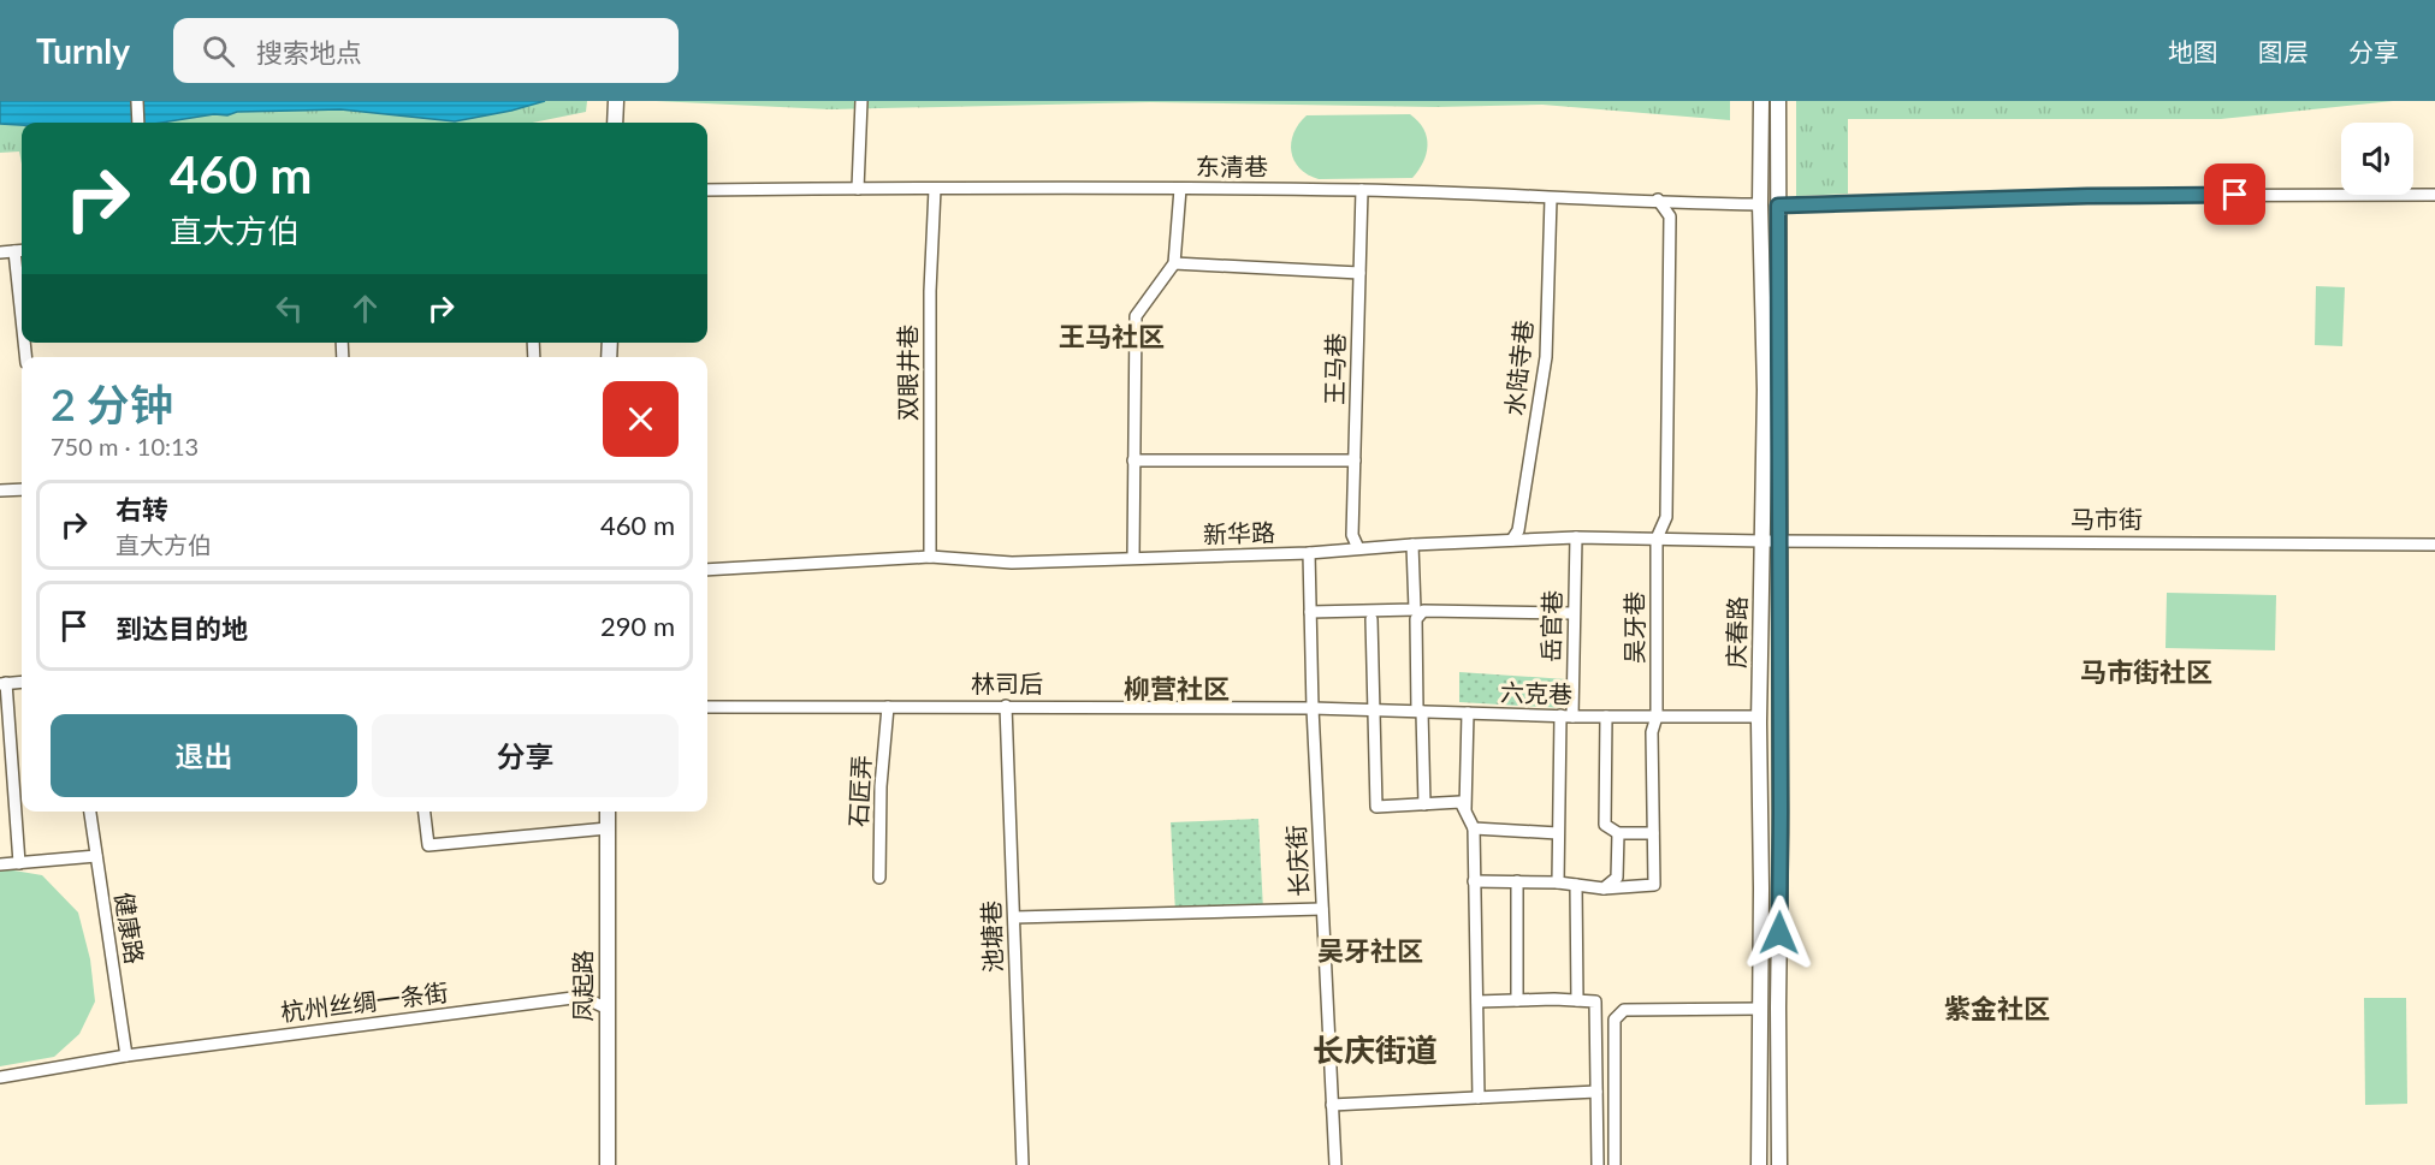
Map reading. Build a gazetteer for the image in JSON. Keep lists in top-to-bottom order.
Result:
{
  "streets": {
    "main road": ["庆春路", "凤起路"],
    "street": [
      "东清巷",
      "水陆寺巷",
      "王马巷",
      "双眼井巷",
      "马市街",
      "新华路",
      "岳官巷",
      "吴牙巷",
      "林司后",
      "六克巷",
      "石匠弄",
      "长庆街",
      "健康路",
      "池塘巷",
      "杭州丝绸一条街"
    ]
  },
  "crossings": [
    ["东清巷", "水陆寺巷"],
    ["东清巷", "王马巷"],
    ["东清巷", "双眼井巷"],
    ["东清巷", "吴牙巷"],
    ["东清巷", "庆春路"],
    ["水陆寺巷", "新华路"],
    ["王马巷", "新华路"],
    ["双眼井巷", "新华路"],
    ["马市街", "新华路"],
    ["马市街", "庆春路"],
    ["新华路", "岳官巷"],
    ["新华路", "吴牙巷"],
    ["新华路", "庆春路"],
    ["新华路", "长庆街"],
    ["岳官巷", "六克巷"],
    ["吴牙巷", "六克巷"],
    ["庆春路", "六克巷"],
    ["林司后", "六克巷"],
    ["林司后", "石匠弄"],
    ["林司后", "长庆街"],
    ["林司后", "池塘巷"],
    ["六克巷", "长庆街"],
    ["健康路", "杭州丝绸一条街"],
    ["凤起路", "杭州丝绸一条街"]
  ],
  "districts": [
    "王马社区",
    "马市街社区",
    "柳营社区",
    "吴牙社区",
    "紫金社区",
    "长庆街道"
  ],
  "page": {
    "header": "Turnly",
    "search": "搜索地点",
    "nav": ["地图", "图层", "分享"],
    "turn": ["460 m", "直大方伯"],
    "heading": ["2 分钟", "750 m · 10:13"],
    "list": [
      {
        "name": "右转",
        "note": "直大方伯",
        "value": "460 m"
      },
      {
        "name": "到达目的地",
        "value": "290 m"
      }
    ],
    "buttons": ["退出", "分享"]
  }
}
